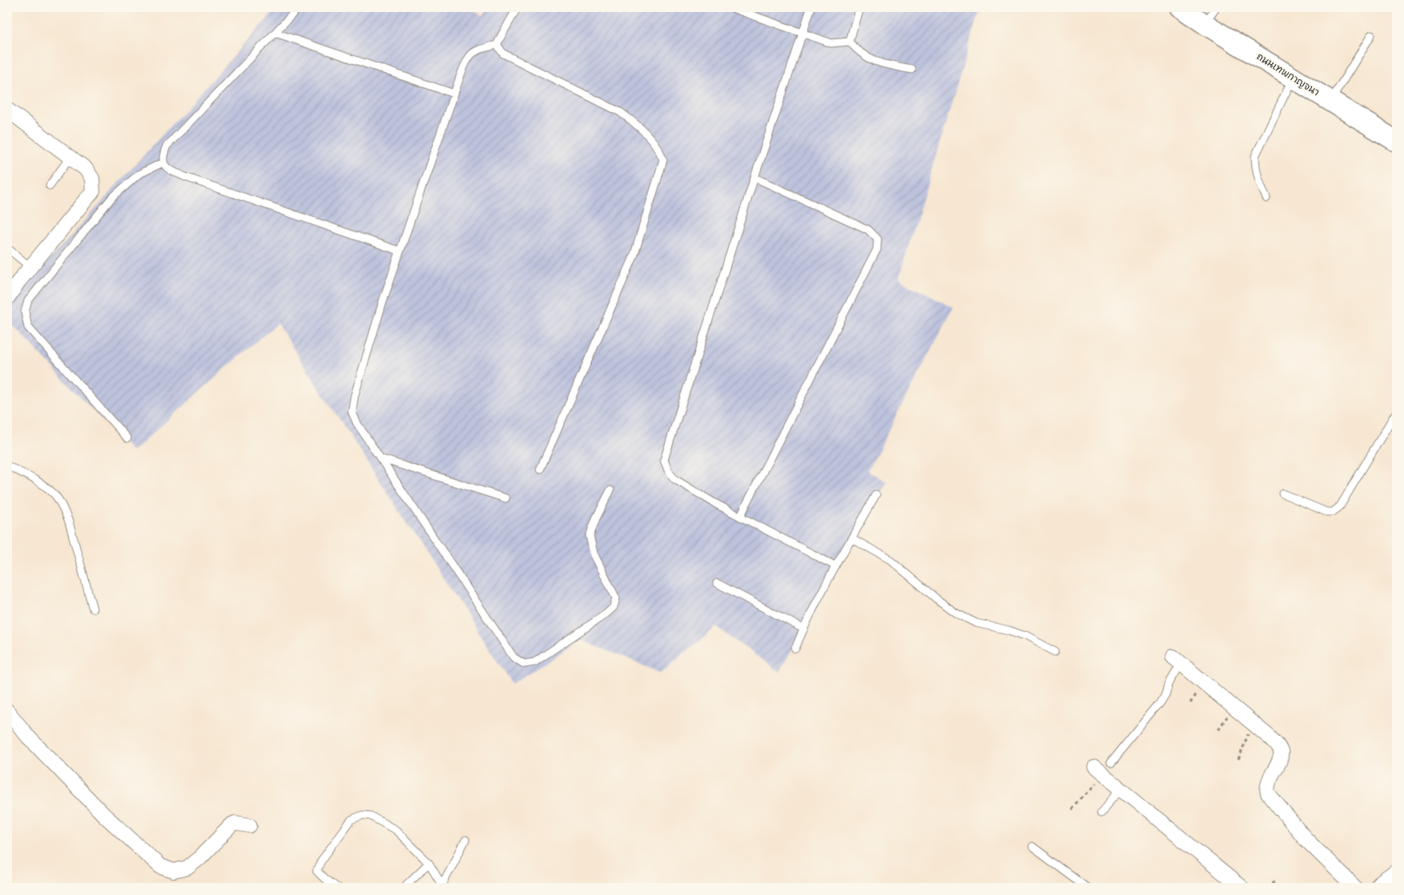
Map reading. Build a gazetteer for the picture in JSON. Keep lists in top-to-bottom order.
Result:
{
  "streets": {
    "street": ["ถนนเทพกาญจนา"]
  }
}
